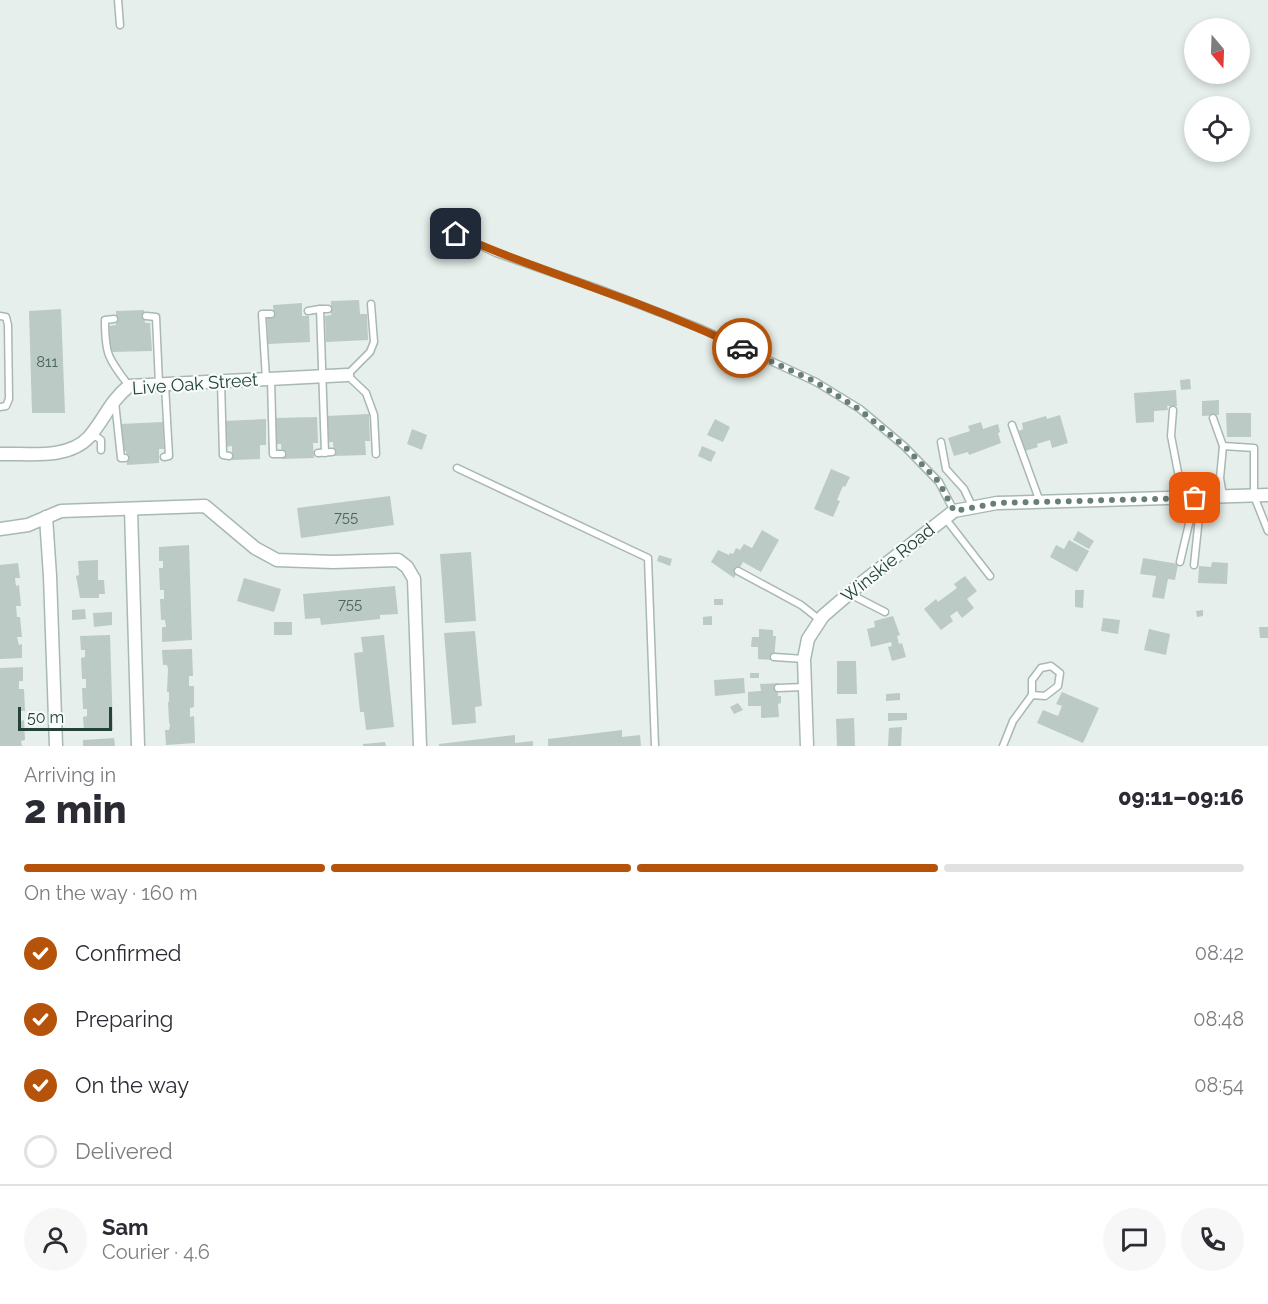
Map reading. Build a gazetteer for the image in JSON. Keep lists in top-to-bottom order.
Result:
{
  "streets": {
    "street": ["Live Oak Street", "Winskie Road"]
  },
  "house_numbers": ["811", "755", "755"],
  "scale_bar": "50 m",
  "north": "bottom",
  "page": {
    "scale": "50 m",
    "heading": ["2 min", "Arriving in", "09:11–09:16"],
    "panel": ["Sam", "Courier · 4.6"],
    "bar": "On the way · 160 m",
    "list": [
      ["Confirmed", "08:42"],
      ["Preparing", "08:48"],
      ["On the way", "08:54"],
      "Delivered"
    ]
  }
}
